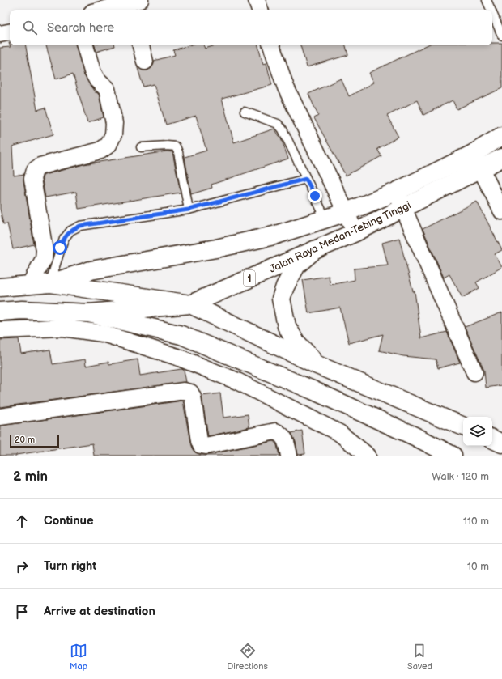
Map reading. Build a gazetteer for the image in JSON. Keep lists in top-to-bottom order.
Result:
{
  "streets": {
    "highway": ["Jalan Raya Medan-Tebing Tinggi", "1"]
  },
  "scale_bar": "20 m",
  "page": {
    "search": "Search here",
    "scale": "20 m",
    "heading": ["2 min", "Walk · 120 m"],
    "list": [
      ["Continue", "110 m"],
      ["Turn right", "10 m"],
      "Arrive at destination"
    ],
    "nav": ["Map", "Directions", "Saved"]
  }
}
